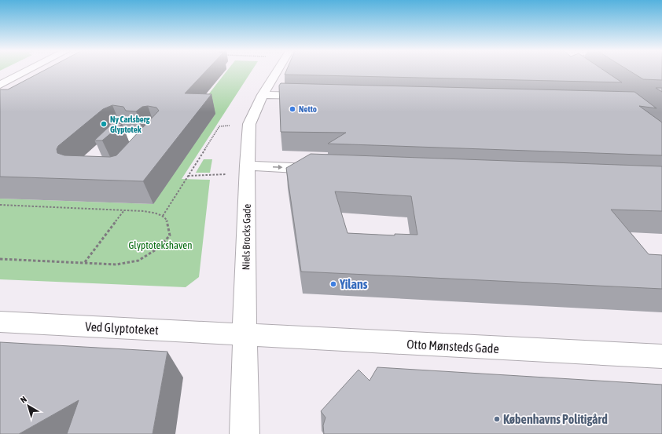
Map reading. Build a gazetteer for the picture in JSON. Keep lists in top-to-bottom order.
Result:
{
  "streets": {
    "street": ["Niels Brocks Gade", "Ved Glyptoteket", "Otto Mønsteds Gade"]
  },
  "crossings": [
    ["Niels Brocks Gade", "Ved Glyptoteket"],
    ["Niels Brocks Gade", "Otto Mønsteds Gade"],
    ["Ved Glyptoteket", "Otto Mønsteds Gade"]
  ],
  "parks": ["Glyptotekshaven"],
  "places": [
    "Netto",
    "Ny Carlsberg Glyptotek",
    "Yilans",
    "Københavns Politigård"
  ],
  "north": "top left"
}
